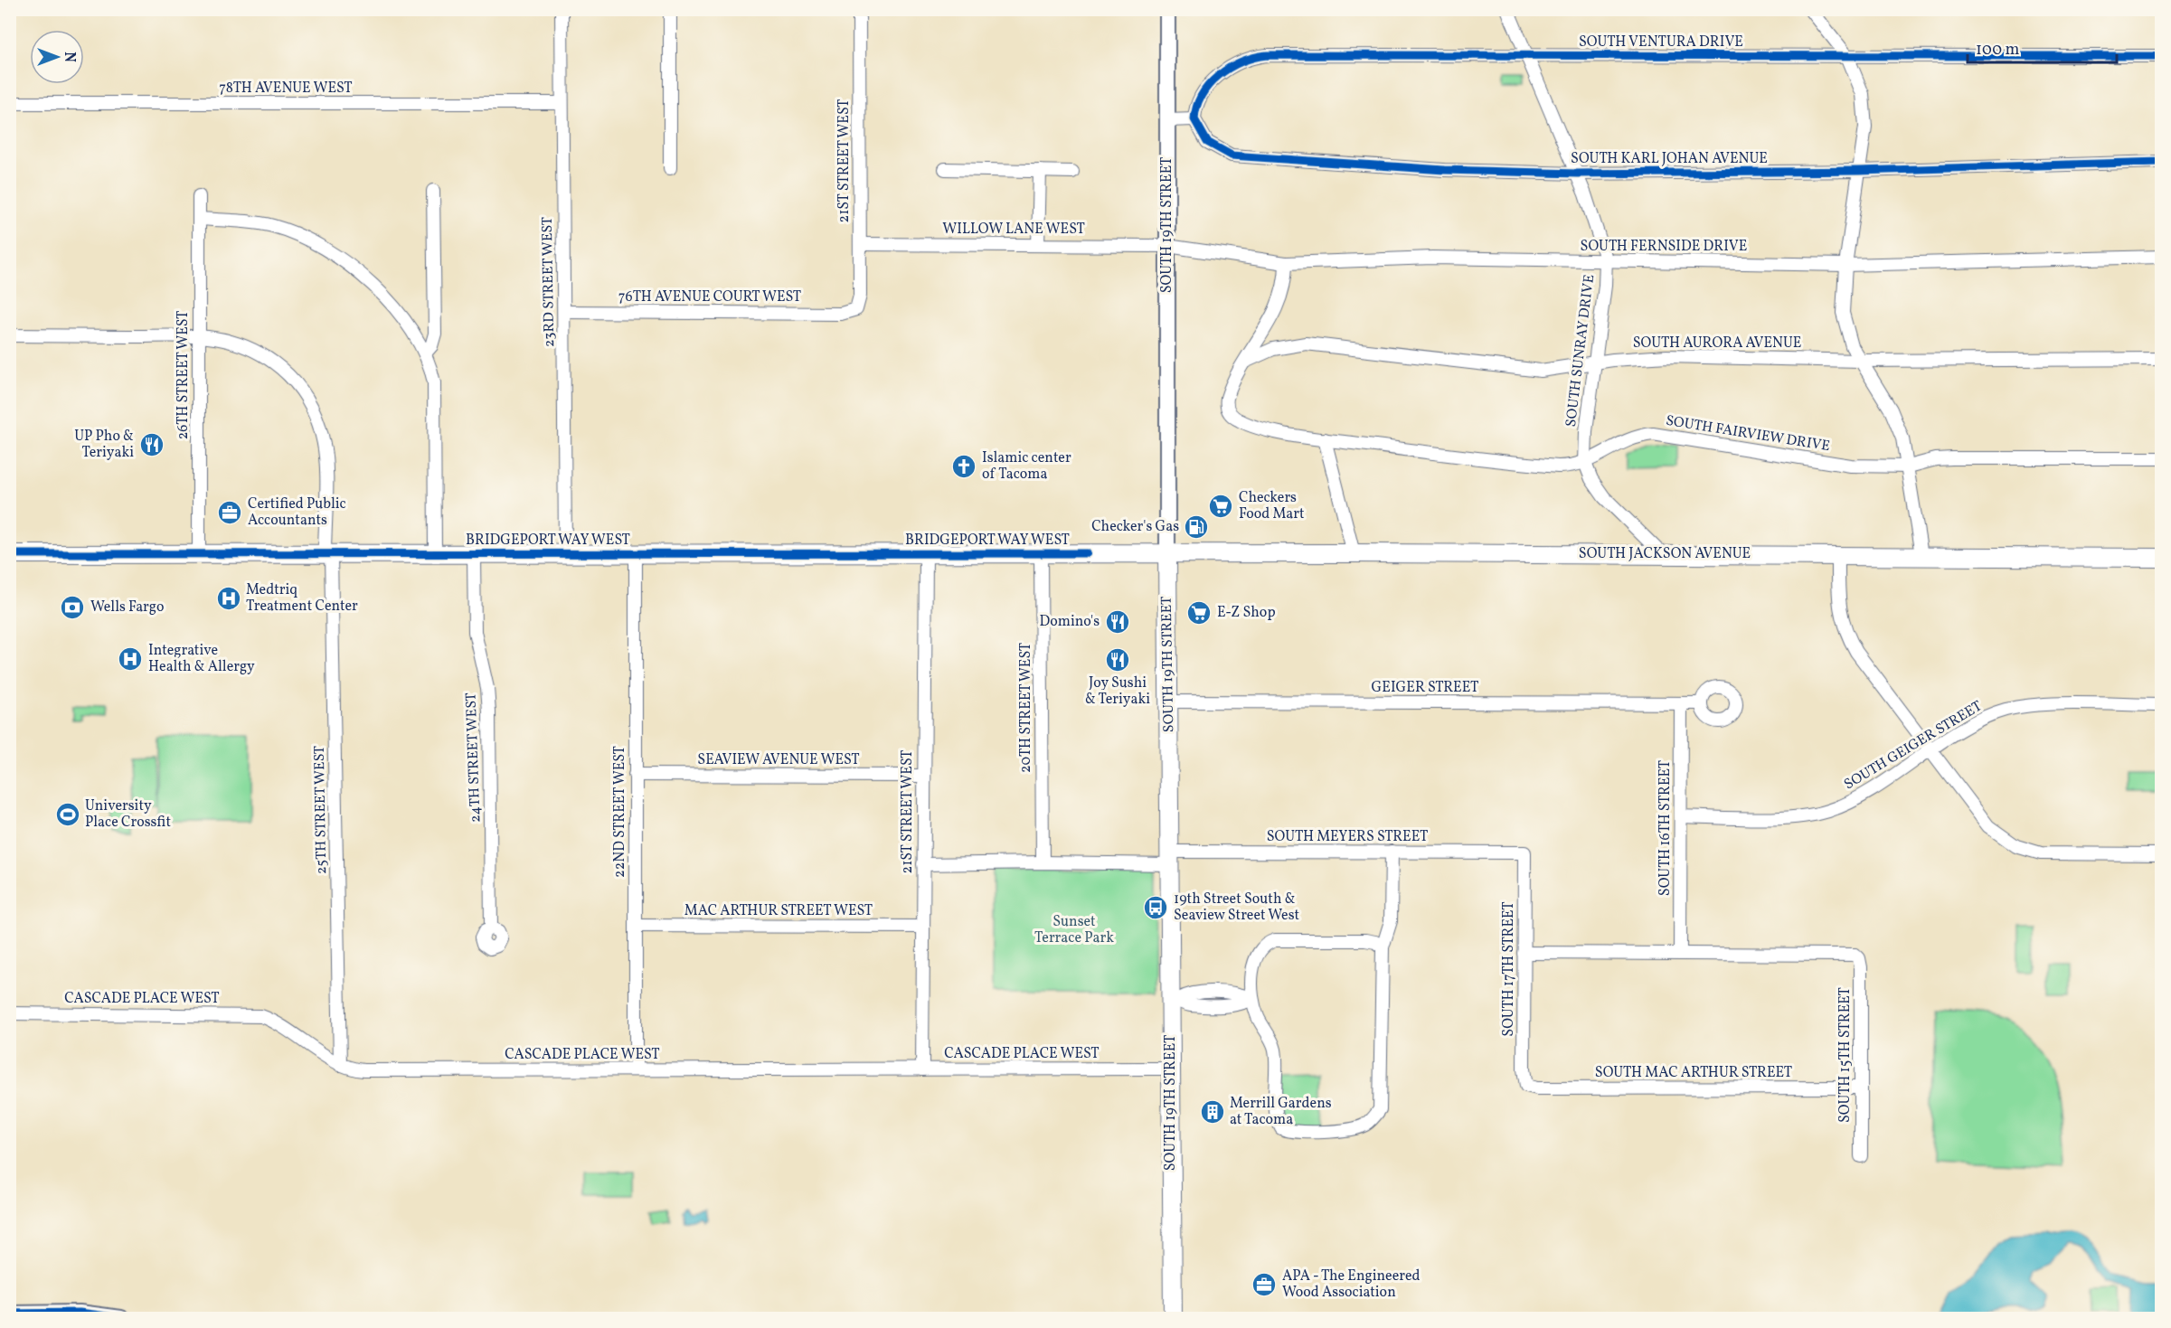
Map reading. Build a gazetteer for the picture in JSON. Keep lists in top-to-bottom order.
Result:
{
  "streets": {
    "main road": ["SOUTH 19TH STREET", "BRIDGEPORT WAY WEST", "SOUTH JACKSON AVENUE"],
    "street": [
      "SOUTH VENTURA DRIVE",
      "78TH AVENUE WEST",
      "SOUTH KARL JOHAN AVENUE",
      "21ST STREET WEST",
      "WILLOW LANE WEST",
      "SOUTH FERNSIDE DRIVE",
      "23RD STREET WEST",
      "76TH AVENUE COURT WEST",
      "SOUTH AURORA AVENUE",
      "SOUTH SUNRAY DRIVE",
      "26TH STREET WEST",
      "SOUTH FAIRVIEW DRIVE",
      "GEIGER STREET",
      "20TH STREET WEST",
      "SOUTH GEIGER STREET",
      "24TH STREET WEST",
      "SEAVIEW AVENUE WEST",
      "25TH STREET WEST",
      "22ND STREET WEST",
      "SOUTH 16TH STREET",
      "SOUTH MEYERS STREET",
      "MAC ARTHUR STREET WEST",
      "SOUTH 17TH STREET",
      "CASCADE PLACE WEST",
      "SOUTH 15TH STREET",
      "SOUTH MAC ARTHUR STREET"
    ]
  },
  "crossings": [
    ["SOUTH VENTURA DRIVE", "SOUTH KARL JOHAN AVENUE"],
    ["SOUTH VENTURA DRIVE", "SOUTH SUNRAY DRIVE"],
    ["78TH AVENUE WEST", "23RD STREET WEST"],
    ["SOUTH KARL JOHAN AVENUE", "SOUTH SUNRAY DRIVE"],
    ["21ST STREET WEST", "WILLOW LANE WEST"],
    ["21ST STREET WEST", "76TH AVENUE COURT WEST"],
    ["21ST STREET WEST", "BRIDGEPORT WAY WEST"],
    ["21ST STREET WEST", "SEAVIEW AVENUE WEST"],
    ["21ST STREET WEST", "MAC ARTHUR STREET WEST"],
    ["21ST STREET WEST", "CASCADE PLACE WEST"],
    ["SOUTH 19TH STREET", "WILLOW LANE WEST"],
    ["SOUTH 19TH STREET", "SOUTH FERNSIDE DRIVE"],
    ["SOUTH 19TH STREET", "BRIDGEPORT WAY WEST"],
    ["SOUTH 19TH STREET", "SOUTH JACKSON AVENUE"],
    ["SOUTH 19TH STREET", "GEIGER STREET"],
    ["SOUTH 19TH STREET", "SOUTH MEYERS STREET"],
    ["SOUTH 19TH STREET", "CASCADE PLACE WEST"],
    ["WILLOW LANE WEST", "SOUTH FERNSIDE DRIVE"],
    ["SOUTH FERNSIDE DRIVE", "SOUTH SUNRAY DRIVE"],
    ["23RD STREET WEST", "76TH AVENUE COURT WEST"],
    ["23RD STREET WEST", "BRIDGEPORT WAY WEST"],
    ["SOUTH AURORA AVENUE", "SOUTH SUNRAY DRIVE"],
    ["SOUTH AURORA AVENUE", "SOUTH FAIRVIEW DRIVE"],
    ["SOUTH SUNRAY DRIVE", "SOUTH FAIRVIEW DRIVE"],
    ["SOUTH SUNRAY DRIVE", "SOUTH JACKSON AVENUE"],
    ["26TH STREET WEST", "BRIDGEPORT WAY WEST"],
    ["26TH STREET WEST", "25TH STREET WEST"],
    ["BRIDGEPORT WAY WEST", "SOUTH JACKSON AVENUE"],
    ["BRIDGEPORT WAY WEST", "20TH STREET WEST"],
    ["BRIDGEPORT WAY WEST", "24TH STREET WEST"],
    ["BRIDGEPORT WAY WEST", "25TH STREET WEST"],
    ["BRIDGEPORT WAY WEST", "22ND STREET WEST"],
    ["GEIGER STREET", "SOUTH 16TH STREET"],
    ["SOUTH GEIGER STREET", "SOUTH 16TH STREET"],
    ["SEAVIEW AVENUE WEST", "22ND STREET WEST"],
    ["25TH STREET WEST", "CASCADE PLACE WEST"],
    ["22ND STREET WEST", "MAC ARTHUR STREET WEST"],
    ["22ND STREET WEST", "CASCADE PLACE WEST"],
    ["SOUTH 16TH STREET", "SOUTH 15TH STREET"],
    ["SOUTH MEYERS STREET", "SOUTH 17TH STREET"],
    ["SOUTH 17TH STREET", "SOUTH MAC ARTHUR STREET"],
    ["SOUTH 15TH STREET", "SOUTH MAC ARTHUR STREET"]
  ],
  "parks": ["Sunset Terrace Park"],
  "places": {
    "restaurant": ["UP Pho & Teriyaki", "Domino's", "Joy Sushi & Teriyaki"],
    "church": ["Islamic center of Tacoma"],
    "supermarket": ["Checkers Food Mart", "E-Z Shop"],
    "office": ["Certified Public Accountants", "APA - The Engineered Wood Association"],
    "fuel station": ["Checker's Gas"],
    "hospital": ["Medtriq Treatment Center", "Integrative Health & Allergy"],
    "bank": ["Wells Fargo"],
    "sports": ["University Place Crossfit"],
    "bus stop": ["19th Street South & Seaview Street West"],
    "building": ["Merrill Gardens at Tacoma"]
  },
  "scale_bar": "100 m",
  "north": "right"
}
